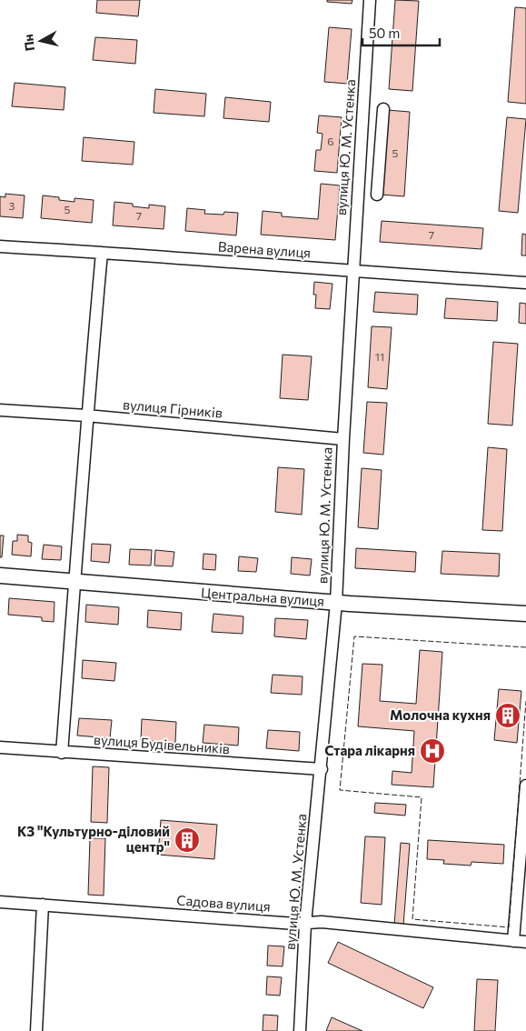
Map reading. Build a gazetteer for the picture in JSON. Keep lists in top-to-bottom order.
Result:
{
  "streets": {
    "main road": ["Центральна вулиця"],
    "street": [
      "вулиця Ю. М. Устенка",
      "Варена вулиця",
      "вулиця Гірників",
      "вулиця Будівельників",
      "Садова вулиця"
    ]
  },
  "crossings": [
    ["вулиця Ю. М. Устенка", "Варена вулиця"],
    ["вулиця Ю. М. Устенка", "вулиця Гірників"],
    ["вулиця Ю. М. Устенка", "Центральна вулиця"],
    ["вулиця Ю. М. Устенка", "вулиця Будівельників"],
    ["вулиця Ю. М. Устенка", "Садова вулиця"]
  ],
  "places": {
    "building": ["Молочна кухня", "КЗ \"Культурно-діловий центр\""],
    "hospital": ["Стара лікарня"]
  },
  "house_numbers": [
    "6",
    "5",
    "3",
    "5",
    "7",
    "7",
    "11"
  ],
  "scale_bar": "50 m",
  "north": "left"
}
